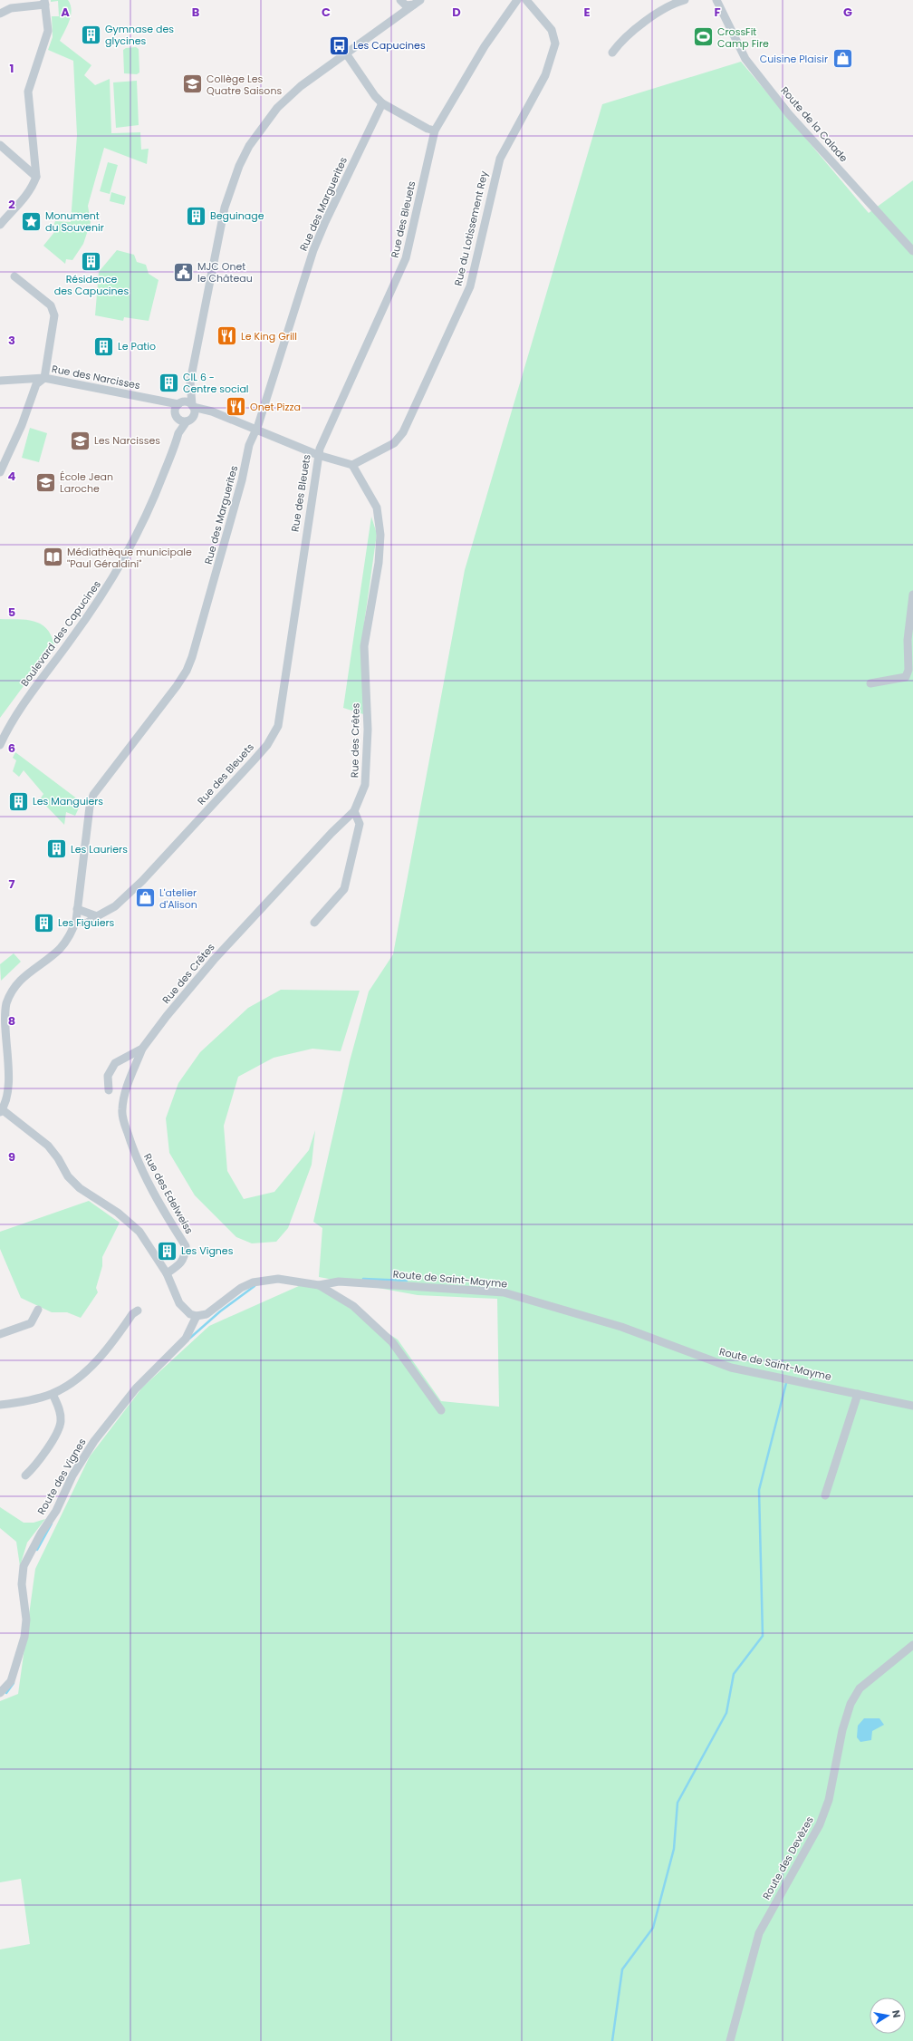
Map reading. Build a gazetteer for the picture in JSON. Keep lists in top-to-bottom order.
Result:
{
  "streets": {
    "street": [
      "Route de la Calade",
      "Rue des Marguerites",
      "Rue des Bleuets",
      "Rue du Lotissement Rey",
      "Rue des Narcisses",
      "Boulevard des Capucines",
      "Rue des Crêtes",
      "Rue des Edelweiss",
      "Route de Saint-Mayme",
      "Route des Vignes",
      "Route des Devèzes"
    ]
  },
  "crossings": [
    ["Rue des Marguerites", "Rue des Bleuets"],
    ["Rue du Lotissement Rey", "Rue des Crêtes"],
    ["Rue des Narcisses", "Boulevard des Capucines"],
    ["Rue des Crêtes", "Rue des Edelweiss"],
    ["Route de Saint-Mayme", "Route des Vignes"]
  ],
  "places": {
    "building": [
      "Gymnase des glycines",
      "Beguinage",
      "Résidence des Capucines",
      "Le Patio",
      "CIL 6 - Centre social",
      "Les Manguiers",
      "Les Lauriers",
      "Les Figuiers",
      "Les Vignes"
    ],
    "sports": ["CrossFit Camp Fire"],
    "bus stop": ["Les Capucines"],
    "shop": ["Cuisine Plaisir", "L'atelier d'Alison"],
    "school or university": ["Collège Les Quatre Saisons", "Les Narcisses", "École Jean Laroche"],
    "place": ["Monument du Souvenir"],
    "public building": ["MJC Onet le Château"],
    "restaurant": ["Le King Grill", "Onet Pizza"],
    "library": ["Médiathèque municipale \"Paul Géraldini\""]
  },
  "north": "right",
  "grid": {
    "columns": [
      "A",
      "B",
      "C",
      "D",
      "E",
      "F",
      "G"
    ],
    "rows": [
      "1",
      "2",
      "3",
      "4",
      "5",
      "6",
      "7",
      "8",
      "9"
    ]
  }
}
